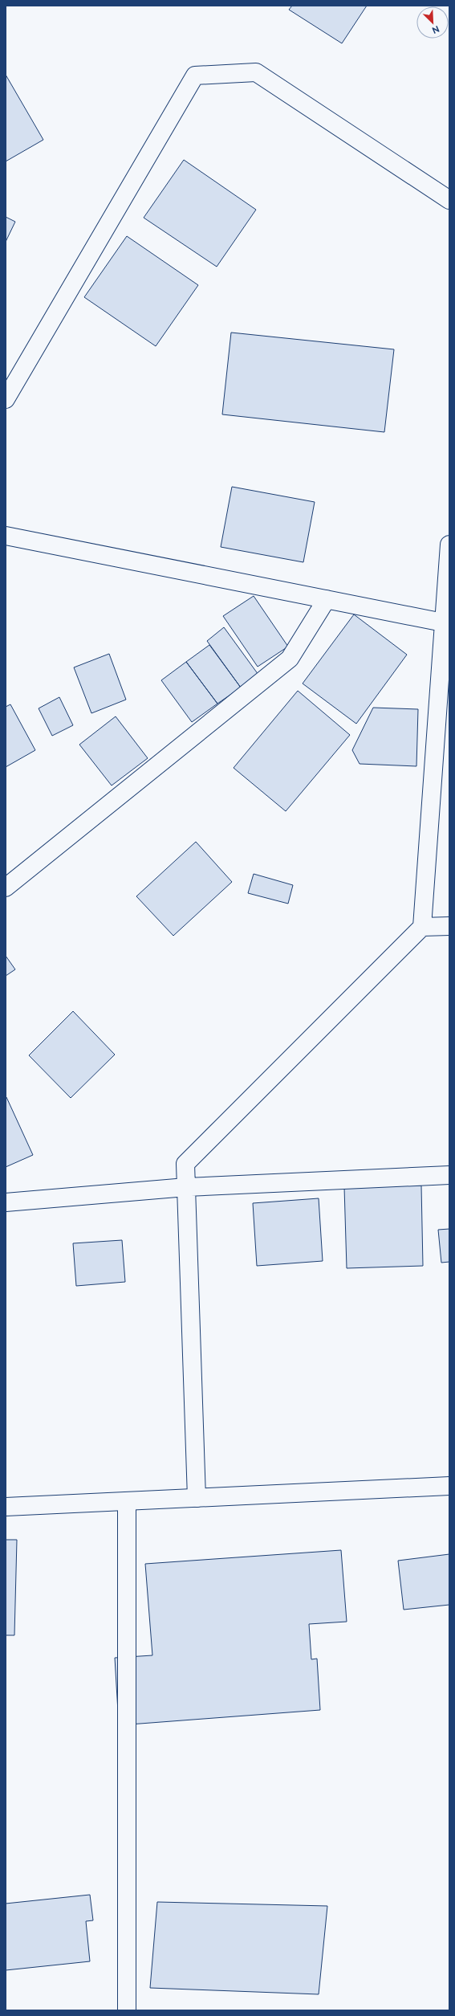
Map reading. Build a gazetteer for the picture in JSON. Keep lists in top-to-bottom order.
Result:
{
  "north": "bottom right"
}
